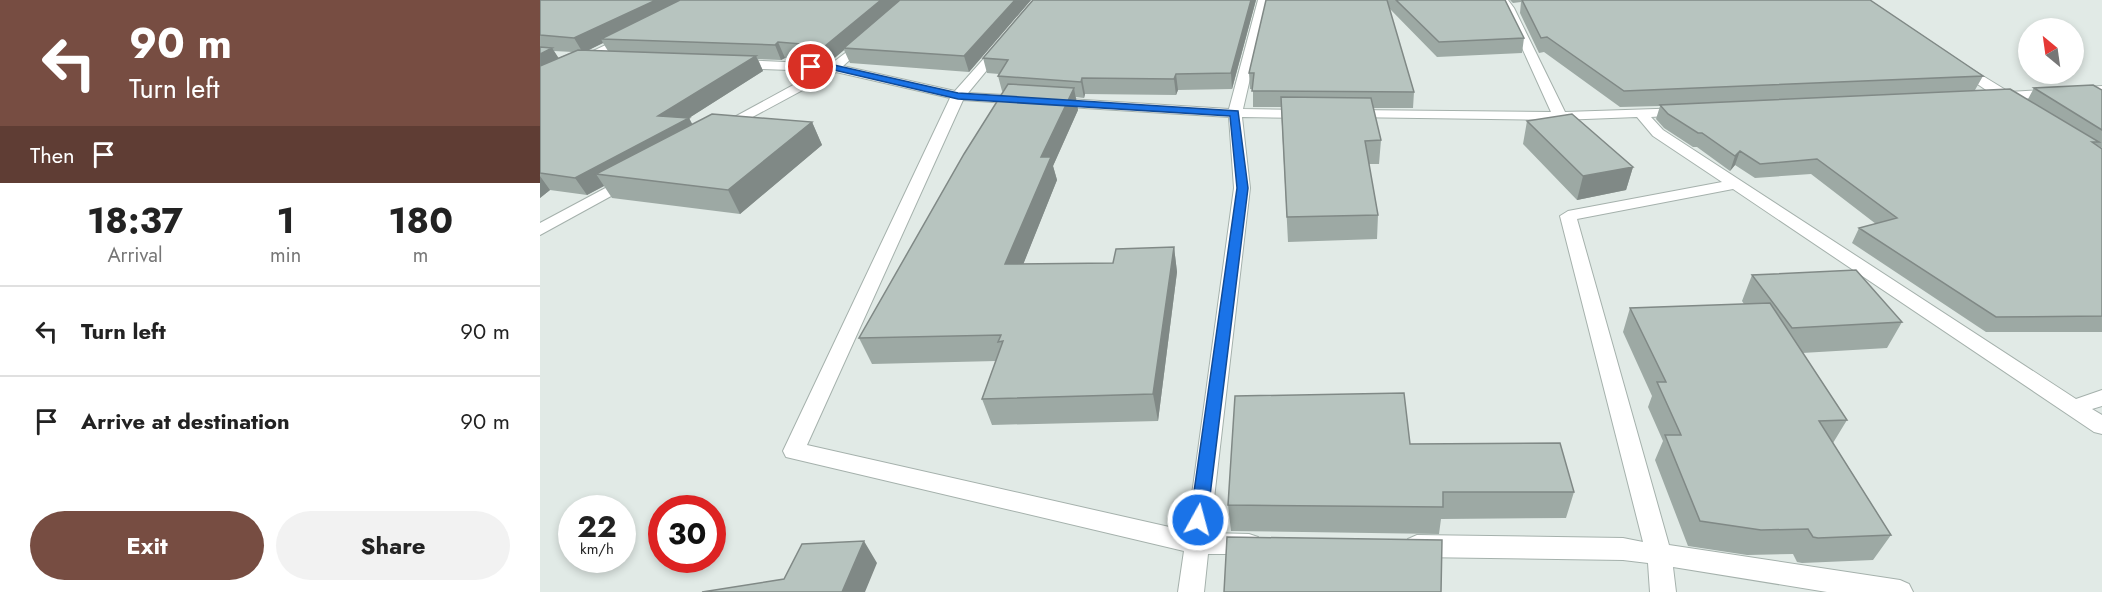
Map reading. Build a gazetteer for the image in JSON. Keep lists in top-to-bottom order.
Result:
{
  "north": "top left",
  "page": {
    "turn": ["90 m", "Turn left"],
    "then": "Then",
    "eta": [
      "18:37",
      "Arrival",
      "1",
      "min",
      "180",
      "m"
    ],
    "list": [
      {
        "name": "Turn left",
        "value": "90 m"
      },
      {
        "name": "Arrive at destination",
        "value": "90 m"
      }
    ],
    "speed": "22 km/h",
    "limit": "30",
    "buttons": ["Exit", "Share"]
  }
}
